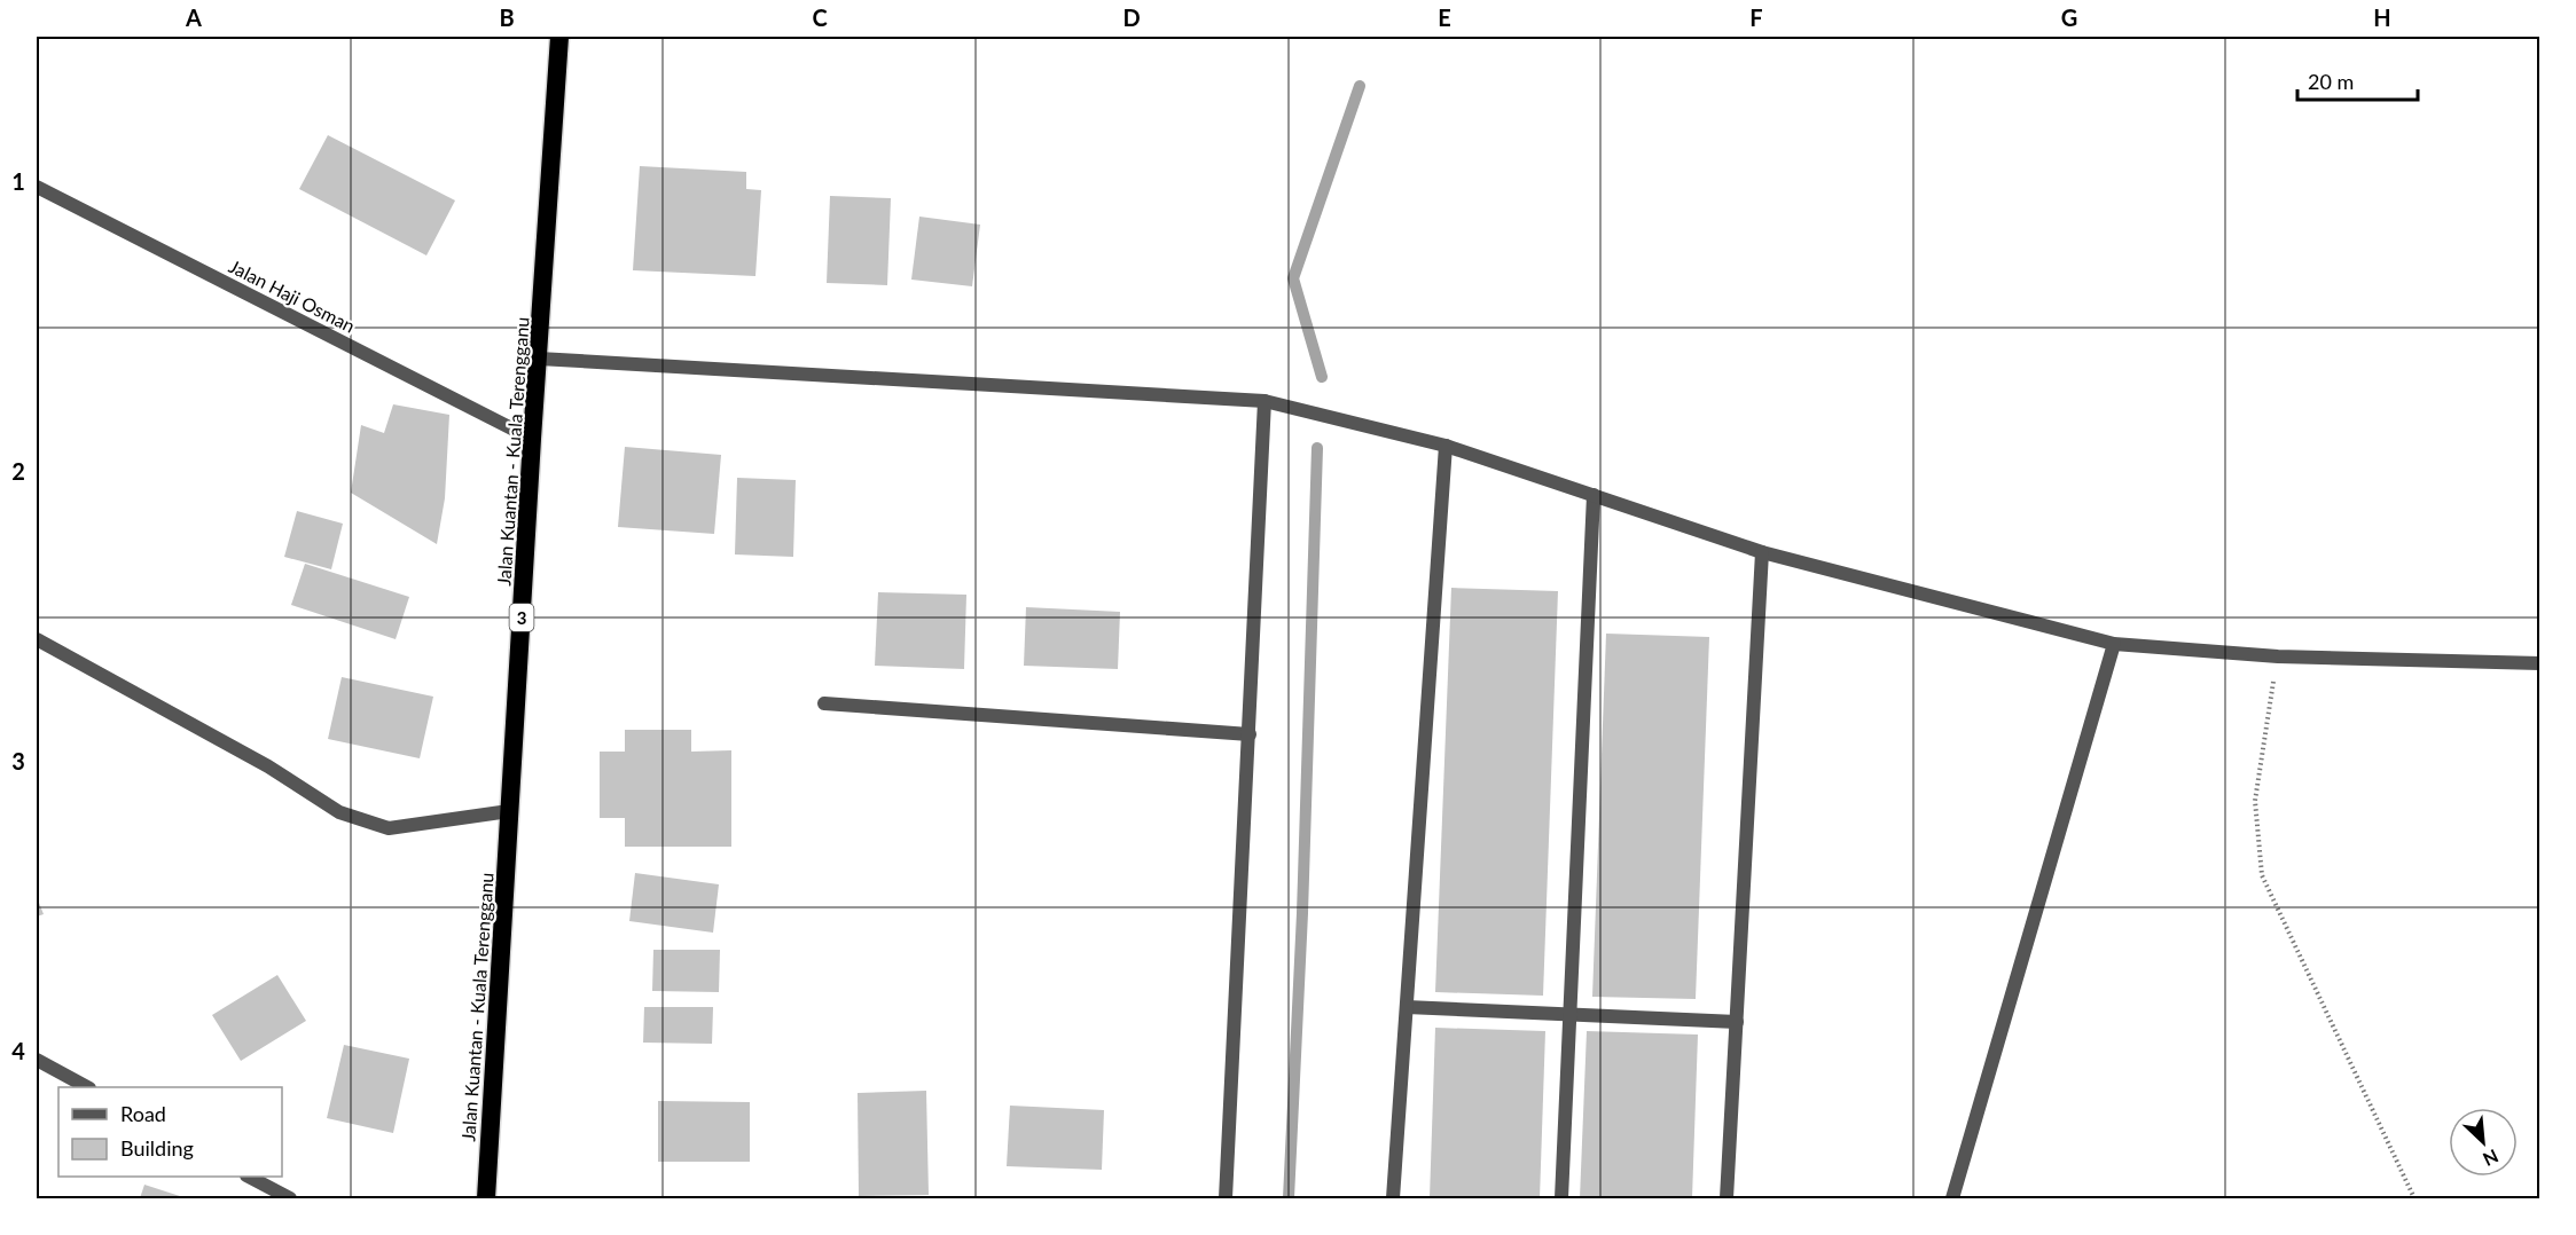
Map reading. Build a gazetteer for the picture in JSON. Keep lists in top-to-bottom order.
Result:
{
  "streets": {
    "highway": ["Jalan Kuantan - Kuala Terengganu", "3"],
    "street": ["Jalan Haji Osman"]
  },
  "crossings": [
    ["Jalan Haji Osman", "Jalan Kuantan - Kuala Terengganu"]
  ],
  "legend": ["Road", "Building"],
  "scale_bar": "20 m",
  "north": "bottom right",
  "grid": {
    "columns": [
      "A",
      "B",
      "C",
      "D",
      "E",
      "F",
      "G",
      "H"
    ],
    "rows": [
      "1",
      "2",
      "3",
      "4"
    ]
  }
}
